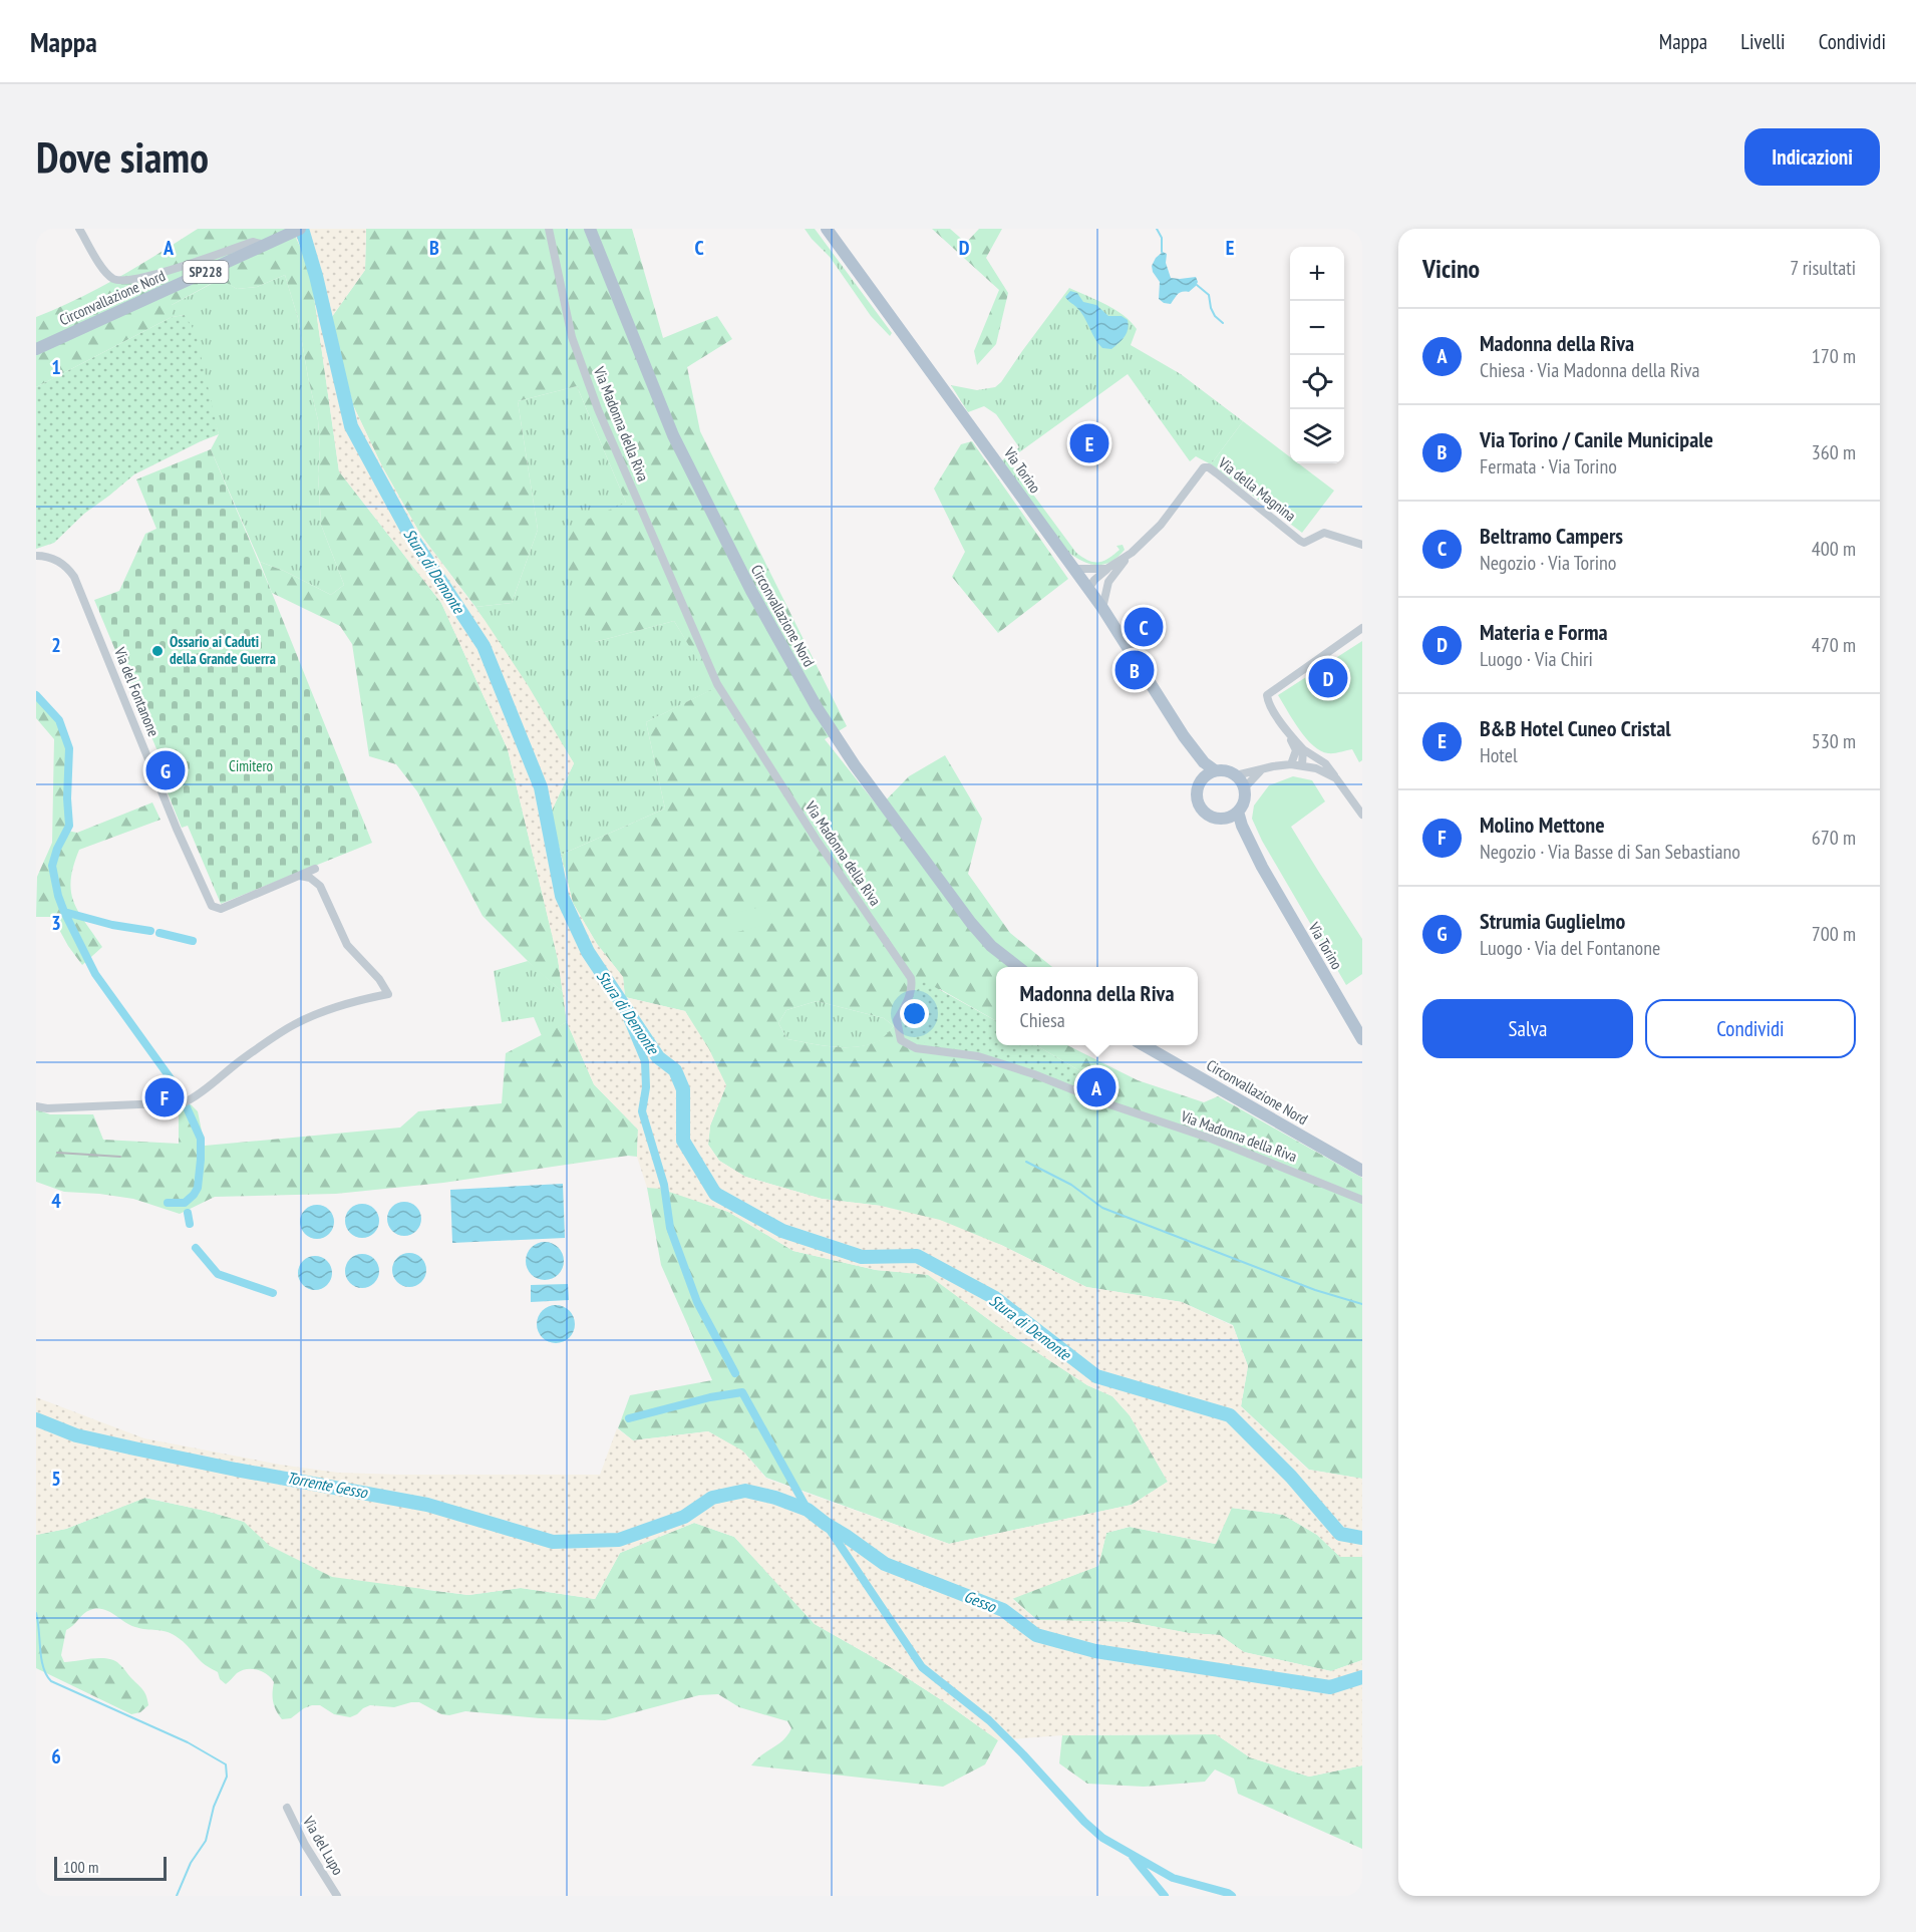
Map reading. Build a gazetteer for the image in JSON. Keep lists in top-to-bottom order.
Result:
{
  "streets": {
    "main road": ["SP228", "Circonvallazione Nord", "Via Torino"],
    "street": [
      "Via Madonna della Riva",
      "Via della Magnina",
      "Via del Fontanone",
      "Via del Lupo"
    ]
  },
  "crossings": [
    ["Via Torino", "Via della Magnina"]
  ],
  "water": ["Stura di Demonte", "Torrente Gesso", "Gesso"],
  "parks": ["Cimitero"],
  "places": ["Ossario ai Caduti della Grande Guerra"],
  "scale_bar": "100 m",
  "page": {
    "header": "Mappa",
    "nav": ["Mappa", "Livelli", "Condividi"],
    "buttons": [
      "Indicazioni",
      ["Salva", "Condividi"]
    ],
    "title": "Dove siamo",
    "heading": ["Vicino", "7 risultati"],
    "map_buttons": ["+", "−"],
    "list": [
      {
        "mark": "A",
        "name": "Madonna della Riva",
        "note": "Chiesa · Via Madonna della Riva",
        "value": "170 m"
      },
      {
        "mark": "B",
        "name": "Via Torino / Canile Municipale",
        "note": "Fermata · Via Torino",
        "value": "360 m"
      },
      {
        "mark": "C",
        "name": "Beltramo Campers",
        "note": "Negozio · Via Torino",
        "value": "400 m"
      },
      {
        "mark": "D",
        "name": "Materia e Forma",
        "note": "Luogo · Via Chiri",
        "value": "470 m"
      },
      {
        "mark": "E",
        "name": "B&B Hotel Cuneo Cristal",
        "note": "Hotel",
        "value": "530 m"
      },
      {
        "mark": "F",
        "name": "Molino Mettone",
        "note": "Negozio · Via Basse di San Sebastiano",
        "value": "670 m"
      },
      {
        "mark": "G",
        "name": "Strumia Guglielmo",
        "note": "Luogo · Via del Fontanone",
        "value": "700 m"
      }
    ],
    "pins": [
      "E",
      "C",
      "B",
      "D",
      "G",
      "A",
      "F"
    ],
    "popup": ["Madonna della Riva", "Chiesa"],
    "scale": "100 m"
  },
  "grid": {
    "columns": [
      "A",
      "B",
      "C",
      "D",
      "E"
    ],
    "rows": [
      "1",
      "2",
      "3",
      "4",
      "5",
      "6"
    ]
  }
}
